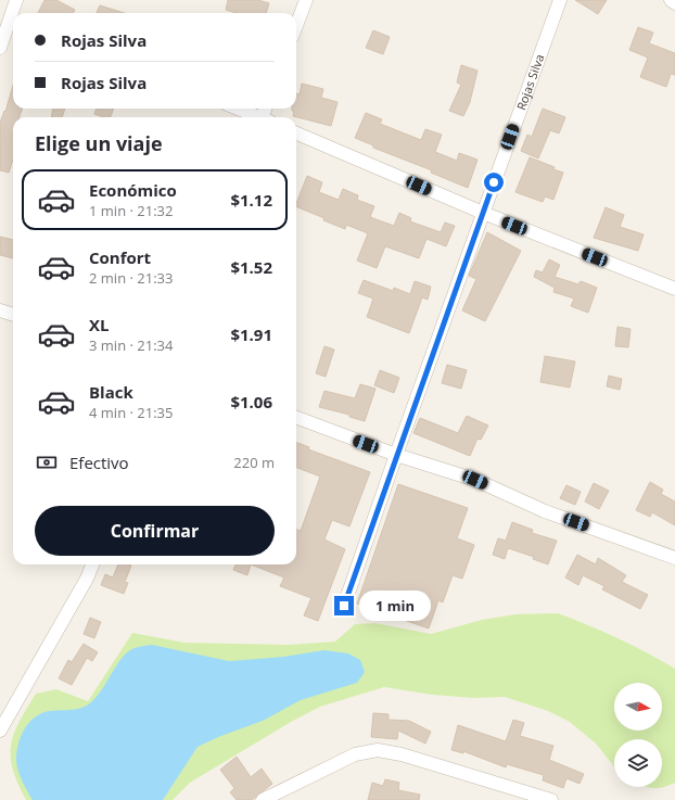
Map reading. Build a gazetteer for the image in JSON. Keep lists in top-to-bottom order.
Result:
{
  "streets": {
    "street": ["Rojas Silva"]
  },
  "north": "right",
  "page": {
    "banner": ["Rojas Silva", "Rojas Silva"],
    "heading": "Elige un viaje",
    "list": [
      {
        "name": "Económico",
        "note": "1 min · 21:32",
        "value": "$1.12"
      },
      {
        "name": "Confort",
        "note": "2 min · 21:33",
        "value": "$1.52"
      },
      {
        "name": "XL",
        "note": "3 min · 21:34",
        "value": "$1.91"
      },
      {
        "name": "Black",
        "note": "4 min · 21:35",
        "value": "$1.06"
      }
    ],
    "pay": ["Efectivo", "220 m"],
    "buttons": "Confirmar",
    "bubble": "1 min"
  }
}
